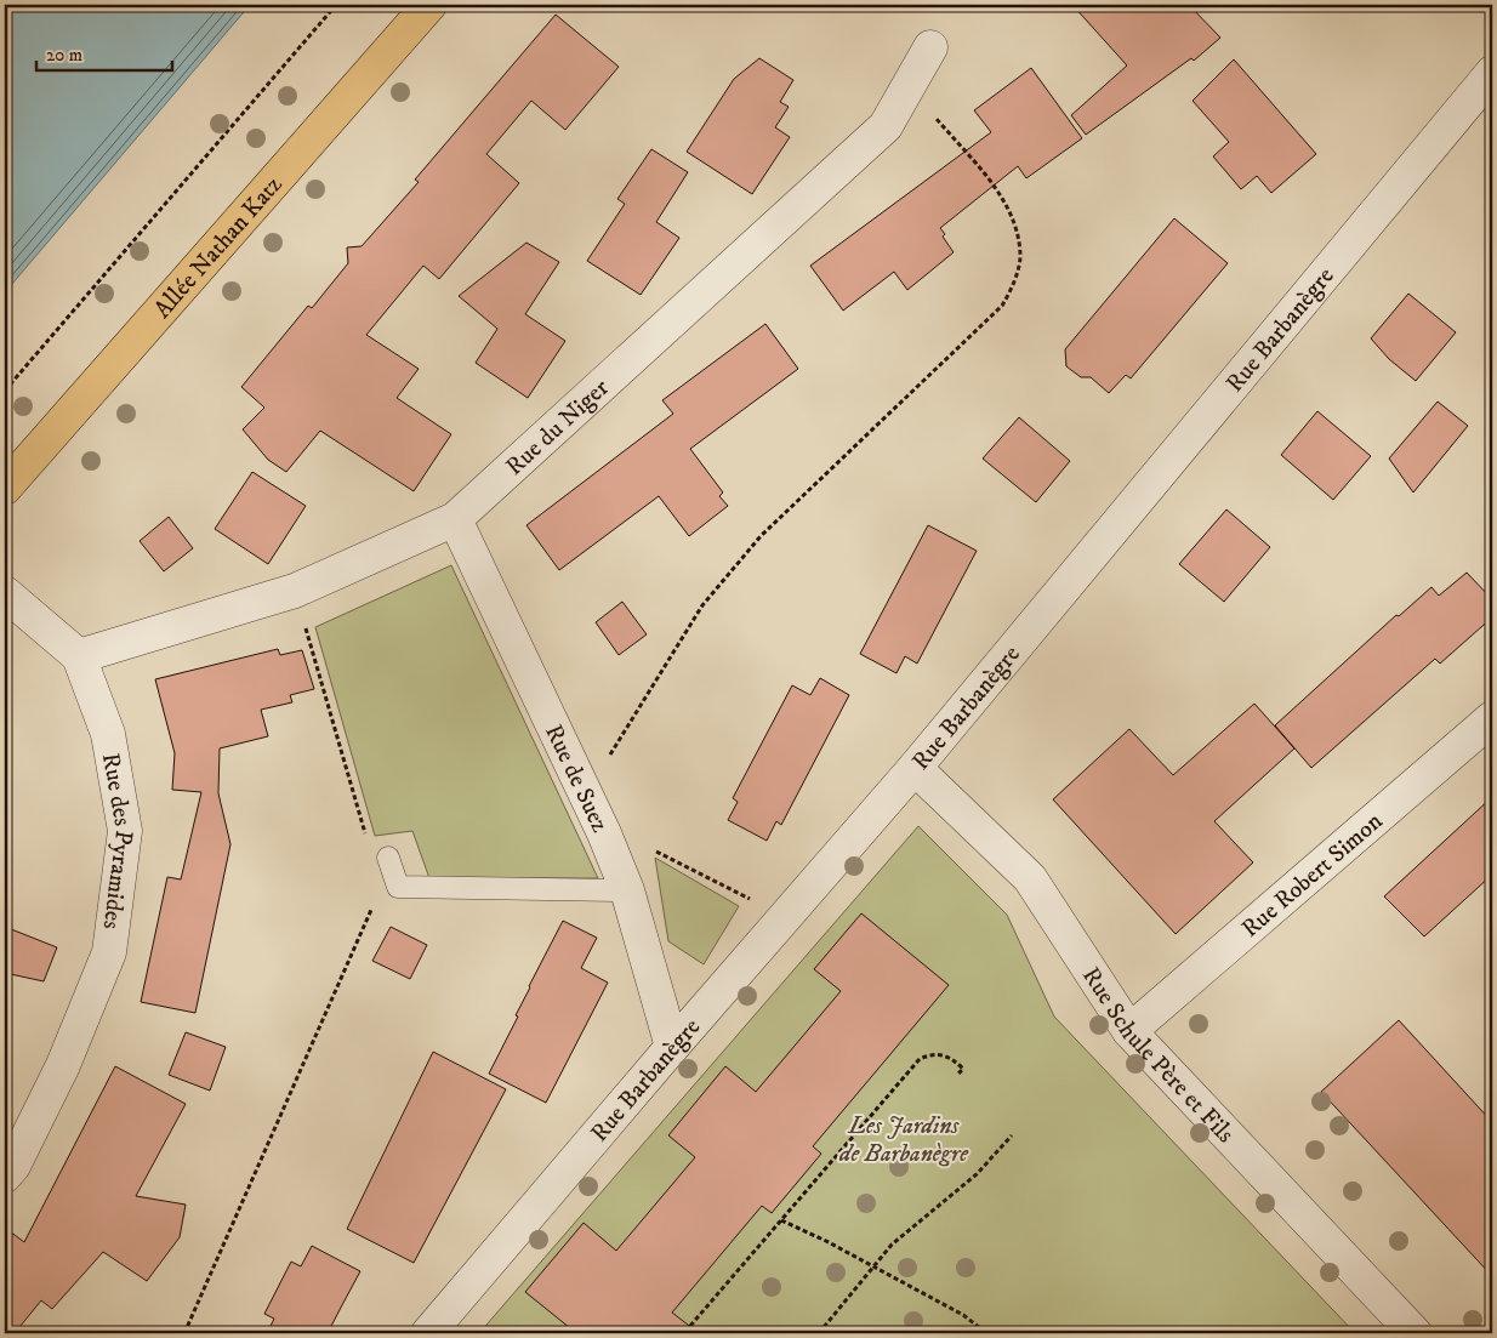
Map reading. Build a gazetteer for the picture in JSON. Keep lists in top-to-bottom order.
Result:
{
  "streets": {
    "main road": ["Allée Nathan Katz"],
    "street": [
      "Rue Barbanègre",
      "Rue du Niger",
      "Rue de Suez",
      "Rue des Pyramides",
      "Rue Robert Simon",
      "Rue Schule Père et Fils"
    ]
  },
  "crossings": [
    ["Rue Barbanègre", "Rue de Suez"],
    ["Rue Barbanègre", "Rue Schule Père et Fils"],
    ["Rue du Niger", "Rue de Suez"],
    ["Rue du Niger", "Rue des Pyramides"],
    ["Rue Robert Simon", "Rue Schule Père et Fils"]
  ],
  "parks": ["Les Jardins de Barbanègre"],
  "scale_bar": "20 m"
}
